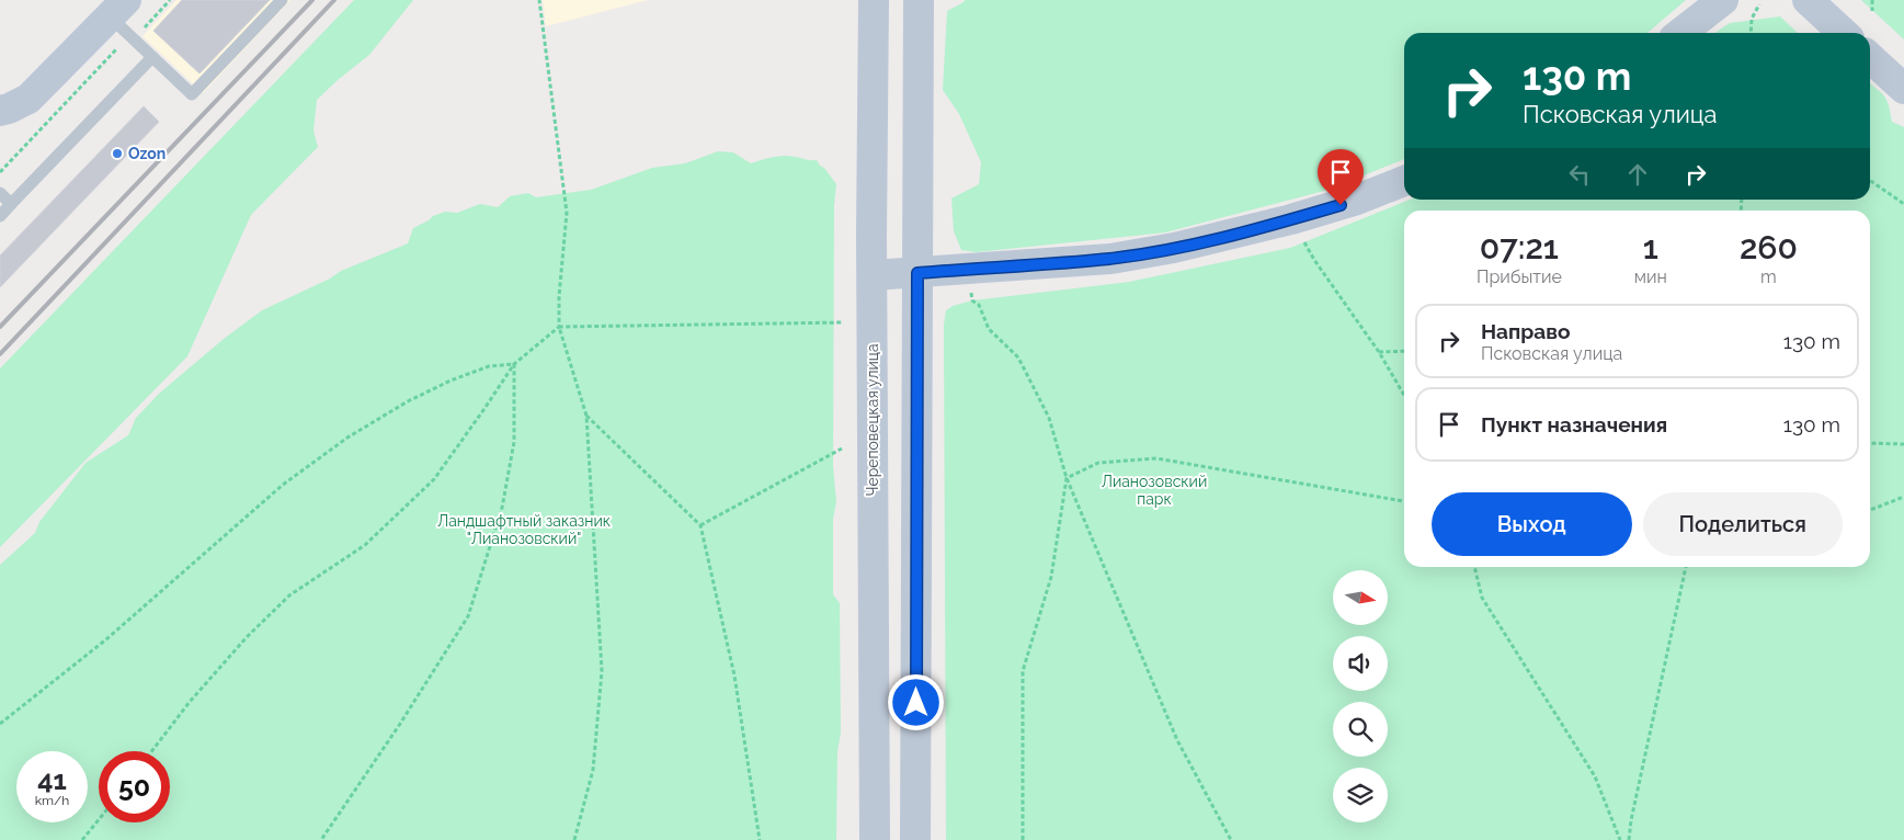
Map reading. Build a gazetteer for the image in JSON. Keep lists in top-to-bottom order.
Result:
{
  "streets": {
    "main road": ["Череповецкая улица"]
  },
  "parks": ["Лианозовский парк", "Ландшафтный заказник \"Лианозовский\""],
  "places": ["Ozon"],
  "north": "right",
  "page": {
    "turn": ["130 m", "Псковская улица"],
    "eta": [
      "07:21",
      "Прибытие",
      "1",
      "мин",
      "260",
      "m"
    ],
    "list": [
      {
        "name": "Направо",
        "note": "Псковская улица",
        "value": "130 m"
      },
      {
        "name": "Пункт назначения",
        "value": "130 m"
      }
    ],
    "buttons": ["Выход", "Поделиться"],
    "speed": "41 km/h",
    "limit": "50"
  }
}
